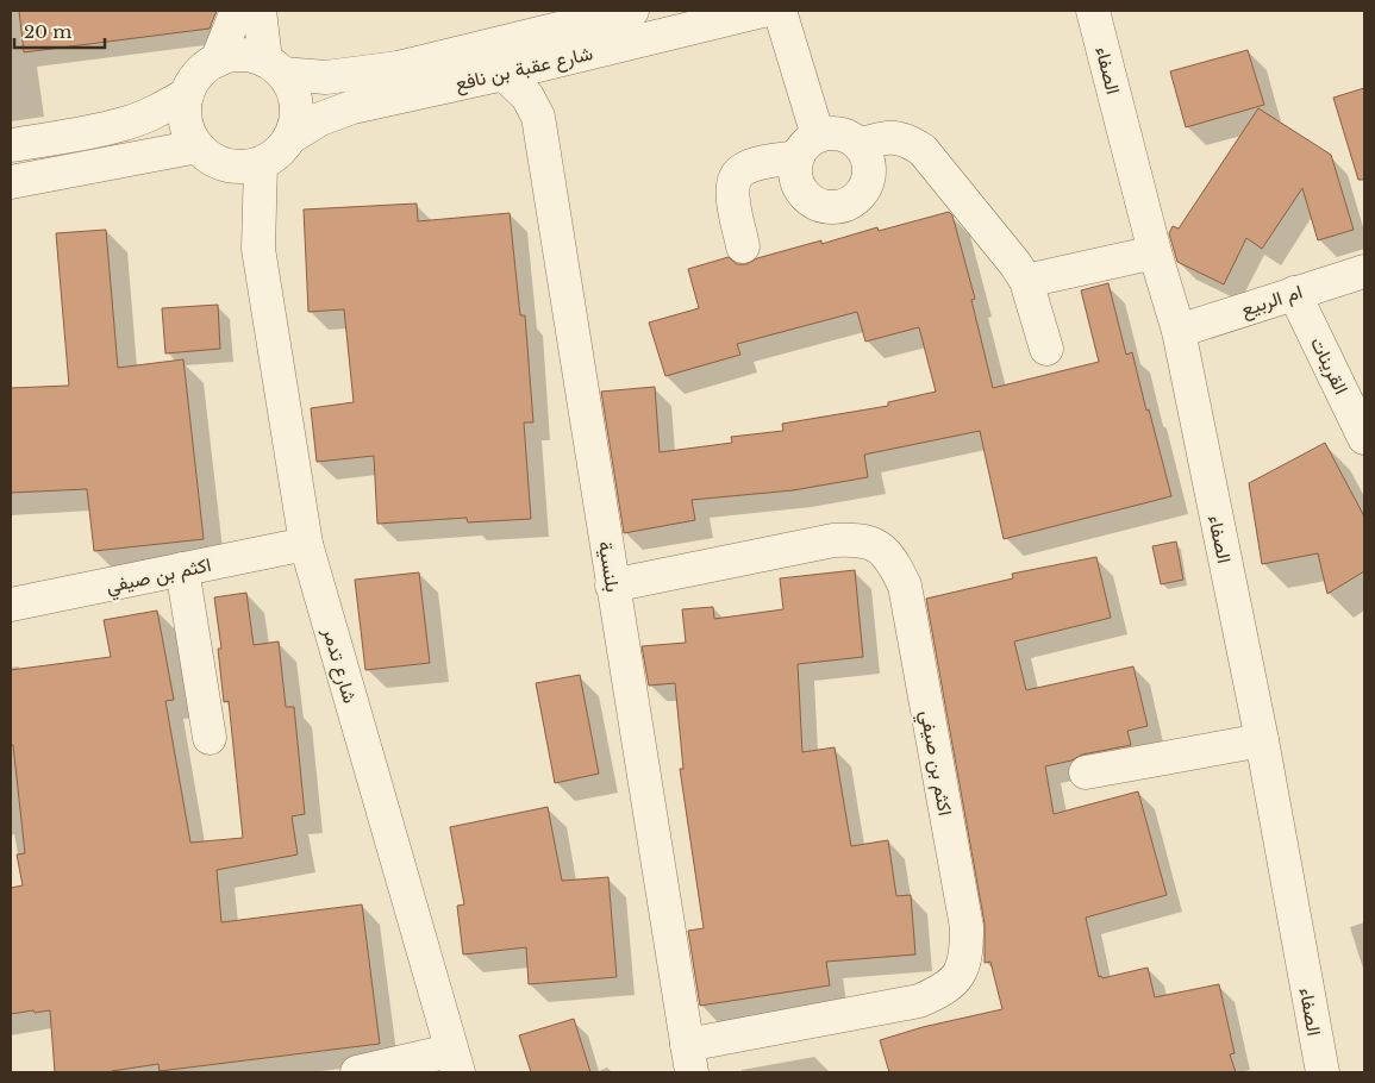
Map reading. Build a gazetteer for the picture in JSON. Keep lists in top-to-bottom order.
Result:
{
  "streets": {
    "street": [
      "شارع عقبة بن نافع",
      "الصفاء",
      "ام الربيع",
      "القرينات",
      "بلنسية",
      "اكثم بن صيفي",
      "شارع تدمر"
    ]
  },
  "crossings": [
    ["شارع عقبة بن نافع", "بلنسية"],
    ["شارع عقبة بن نافع", "شارع تدمر"],
    ["الصفاء", "ام الربيع"],
    ["ام الربيع", "القرينات"],
    ["بلنسية", "اكثم بن صيفي"],
    ["اكثم بن صيفي", "شارع تدمر"]
  ],
  "scale_bar": "20 m"
}
